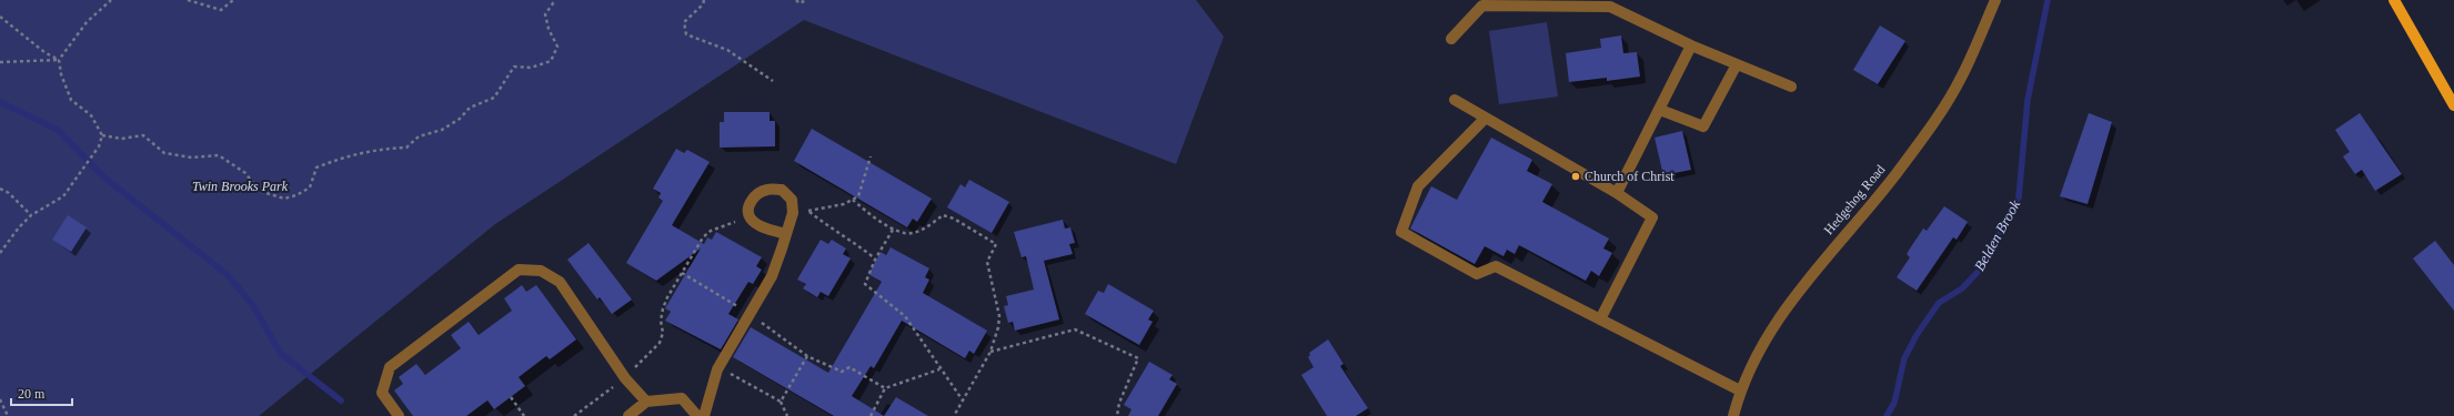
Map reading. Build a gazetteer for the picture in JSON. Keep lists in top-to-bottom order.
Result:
{
  "streets": {
    "street": ["Hedgehog Road"]
  },
  "water": ["Belden Brook"],
  "parks": ["Twin Brooks Park"],
  "places": ["Church of Christ"],
  "scale_bar": "20 m"
}
